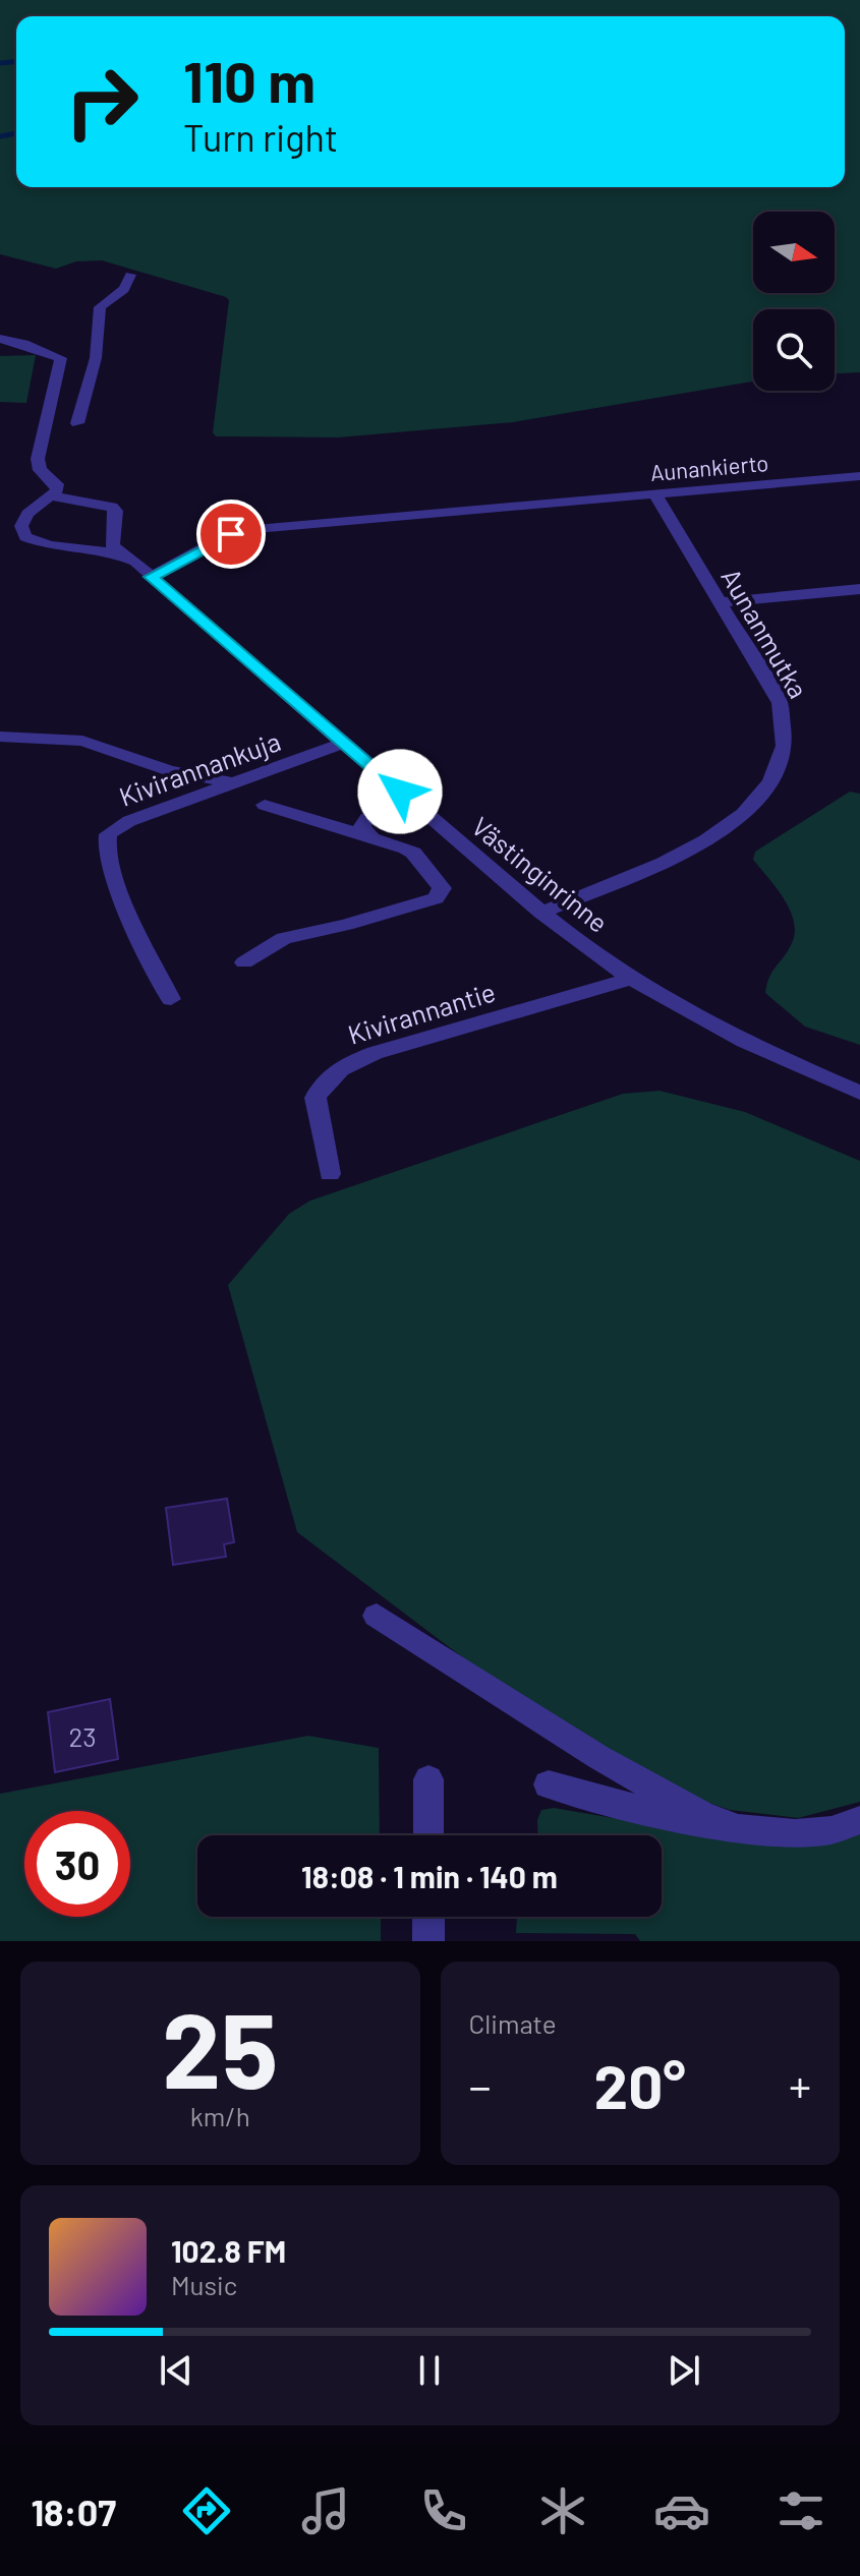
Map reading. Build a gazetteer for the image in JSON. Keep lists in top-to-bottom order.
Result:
{
  "streets": {
    "street": [
      "Aunankierto",
      "Aunanmutka",
      "Kivirannankuja",
      "Västinginrinne",
      "Kivirannantie"
    ]
  },
  "crossings": [
    ["Aunankierto", "Aunanmutka"],
    ["Aunankierto", "Västinginrinne"],
    ["Aunanmutka", "Västinginrinne"],
    ["Kivirannankuja", "Västinginrinne"],
    ["Västinginrinne", "Kivirannantie"]
  ],
  "house_numbers": ["23"],
  "north": "right",
  "page": {
    "turn": ["110 m", "Turn right"],
    "limit": "30",
    "trip": "18:08 · 1 min · 140 m",
    "tile": [
      ["25", "km/h"],
      "Climate"
    ],
    "heat": ["−", "20°", "+"],
    "song": ["102.8 FM", "Music"],
    "tabs": "18:07"
  }
}
